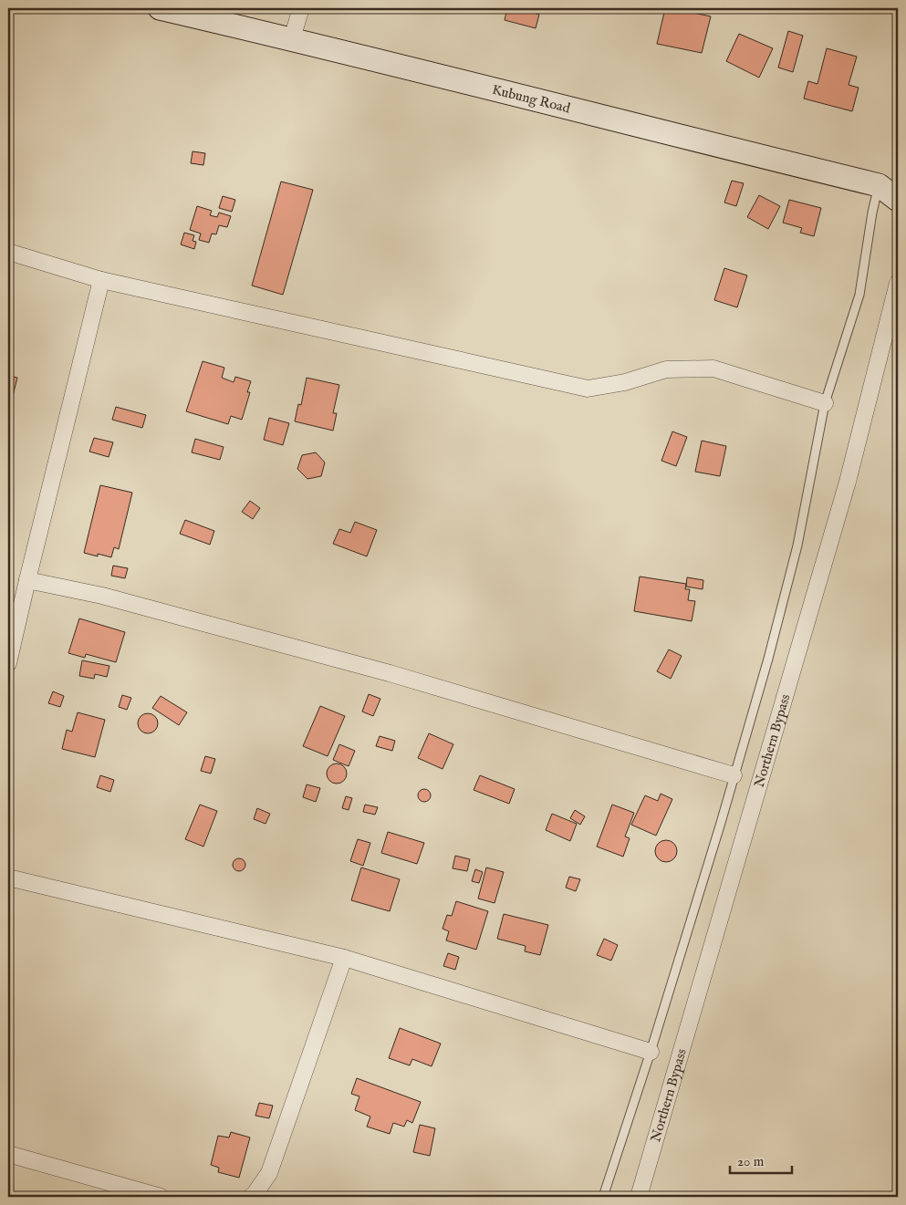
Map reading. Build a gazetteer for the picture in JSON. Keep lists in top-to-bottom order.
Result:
{
  "streets": {
    "street": ["Kubung Road", "Northern Bypass"]
  },
  "scale_bar": "20 m"
}
